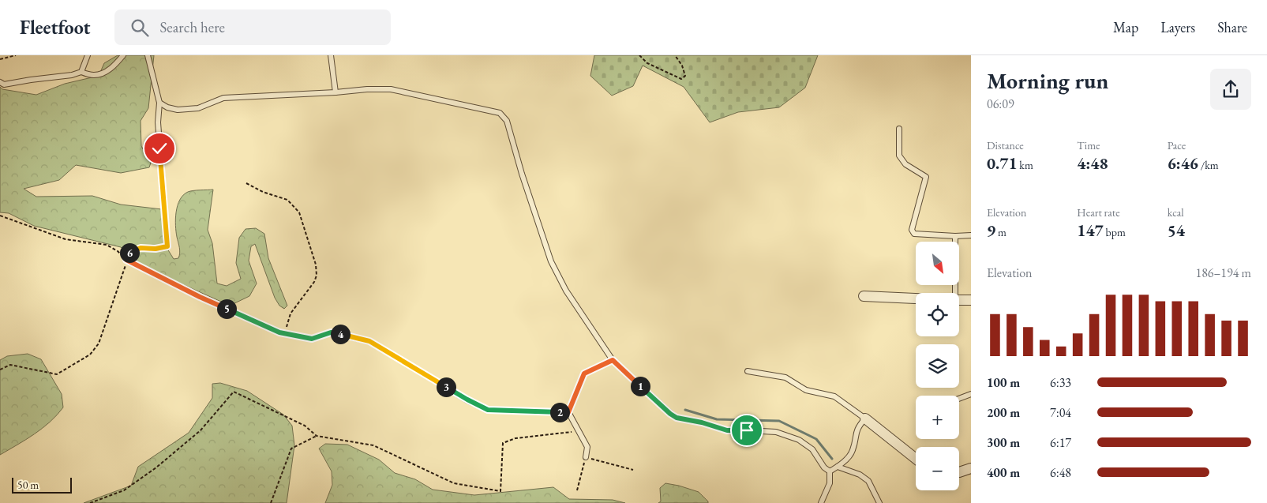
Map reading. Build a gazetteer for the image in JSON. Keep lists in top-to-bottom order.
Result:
{
  "scale_bar": "50 m",
  "north": "bottom right",
  "page": {
    "header": "Fleetfoot",
    "search": "Search here",
    "nav": ["Map", "Layers", "Share"],
    "heading": ["Morning run", "06:09"],
    "stats": [
      ["Distance", "0.71 km"],
      ["Time", "4:48"],
      ["Pace", "6:46 /km"],
      ["Elevation", "9 m"],
      ["Heart rate", "147 bpm"],
      ["kcal", "54"]
    ],
    "map_buttons": ["+", "−"],
    "pins": [
      "6",
      "5",
      "4",
      "1",
      "3",
      "2"
    ],
    "chart": ["Elevation", "186–194 m"],
    "list": [
      {
        "name": "100 m",
        "note": "6:33"
      },
      {
        "name": "200 m",
        "note": "7:04"
      },
      {
        "name": "300 m",
        "note": "6:17"
      },
      {
        "name": "400 m",
        "note": "6:48"
      }
    ],
    "scale": "50 m"
  }
}
